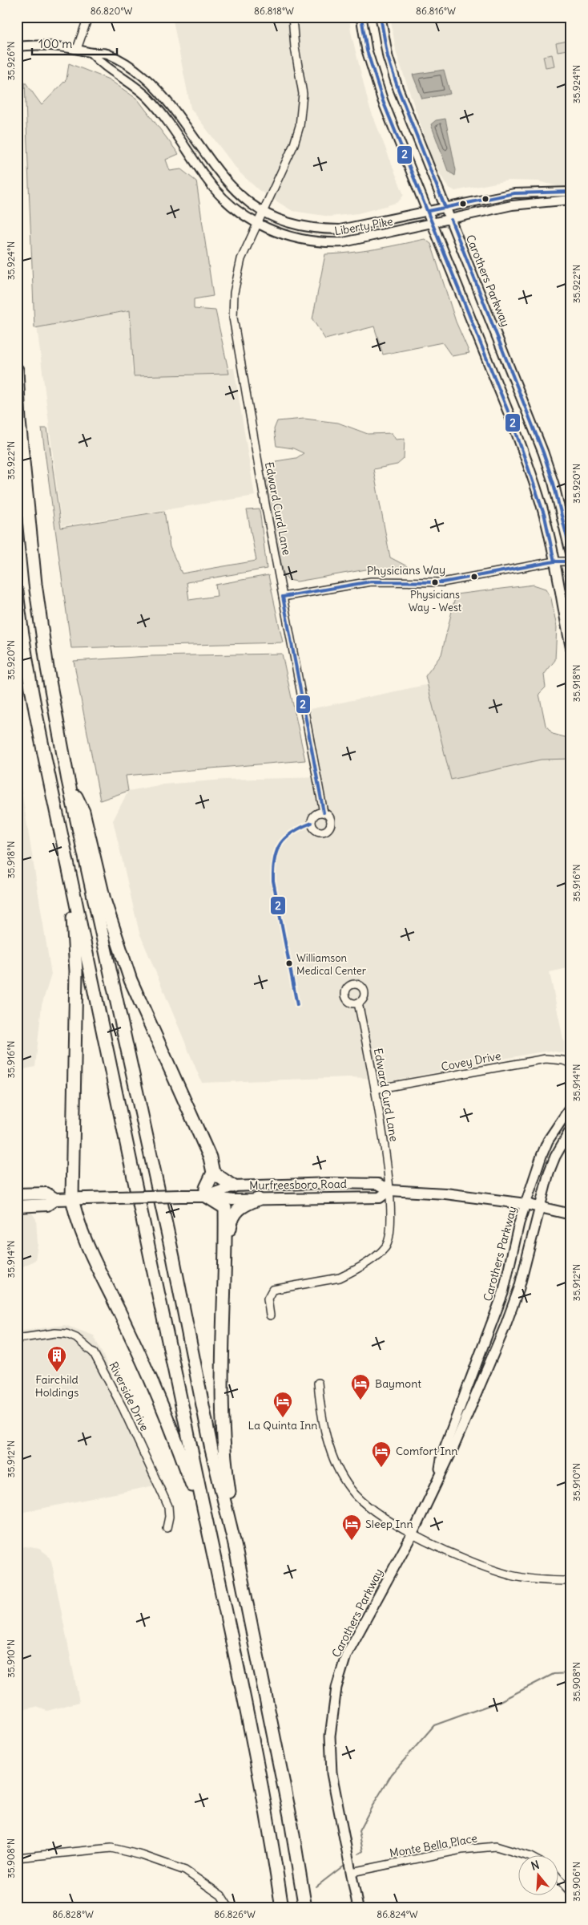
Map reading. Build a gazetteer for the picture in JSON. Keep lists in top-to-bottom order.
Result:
{
  "streets": {
    "highway": ["Murfreesboro Road"],
    "main road": ["Carothers Parkway"],
    "street": [
      "Liberty Pike",
      "Edward Curd Lane",
      "Physicians Way",
      "Covey Drive",
      "Riverside Drive",
      "Monte Bella Place"
    ]
  },
  "crossings": [
    ["Liberty Pike", "Carothers Parkway"],
    ["Liberty Pike", "Edward Curd Lane"],
    ["Carothers Parkway", "Physicians Way"],
    ["Carothers Parkway", "Murfreesboro Road"],
    ["Carothers Parkway", "Monte Bella Place"],
    ["Edward Curd Lane", "Physicians Way"],
    ["Edward Curd Lane", "Covey Drive"],
    ["Edward Curd Lane", "Murfreesboro Road"]
  ],
  "places": {
    "other": ["Physicians Way - West", "Williamson Medical Center"],
    "building": ["Fairchild Holdings"],
    "hotel": [
      "Baymont",
      "La Quinta Inn",
      "Comfort Inn",
      "Sleep Inn"
    ]
  },
  "lines": ["transit line 2"],
  "scale_bar": "100 m",
  "north": "top",
  "coordinates": [
    "86.820°W",
    "86.818°W",
    "86.816°W",
    "35.926°N",
    "35.924°N",
    "35.922°N",
    "35.920°N",
    "35.918°N",
    "35.916°N",
    "35.914°N",
    "35.912°N",
    "35.910°N",
    "35.908°N",
    "35.906°N",
    "86.828°W",
    "86.826°W",
    "86.824°W"
  ]
}
